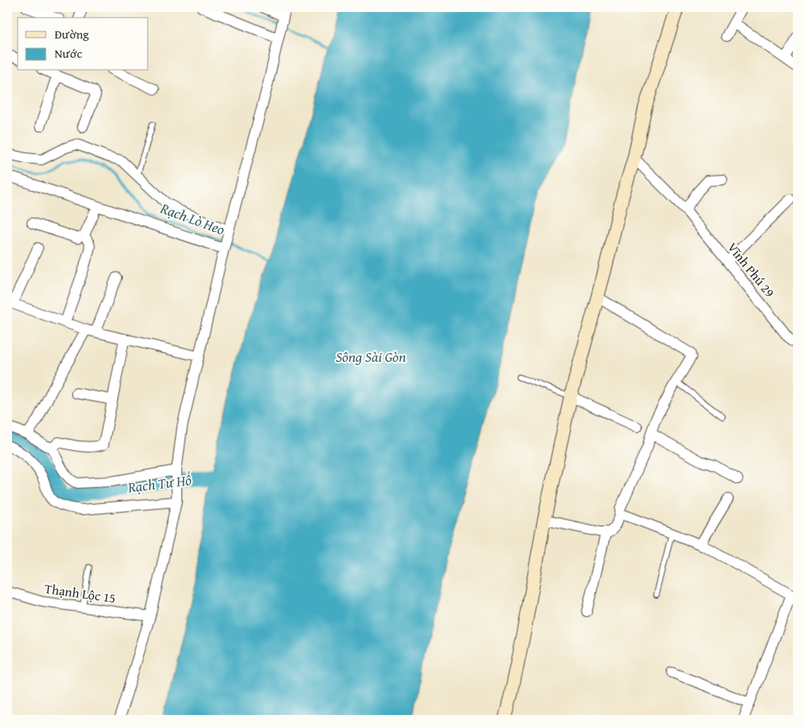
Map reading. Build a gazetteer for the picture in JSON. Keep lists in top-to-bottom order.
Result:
{
  "streets": {
    "street": ["Vĩnh Phú 29", "Thạnh Lộc 15"]
  },
  "water": ["Rạch Lò Heo", "Sông Sài Gòn", "Rạch Tư Hổ"],
  "legend": ["Đường", "Nước"]
}
